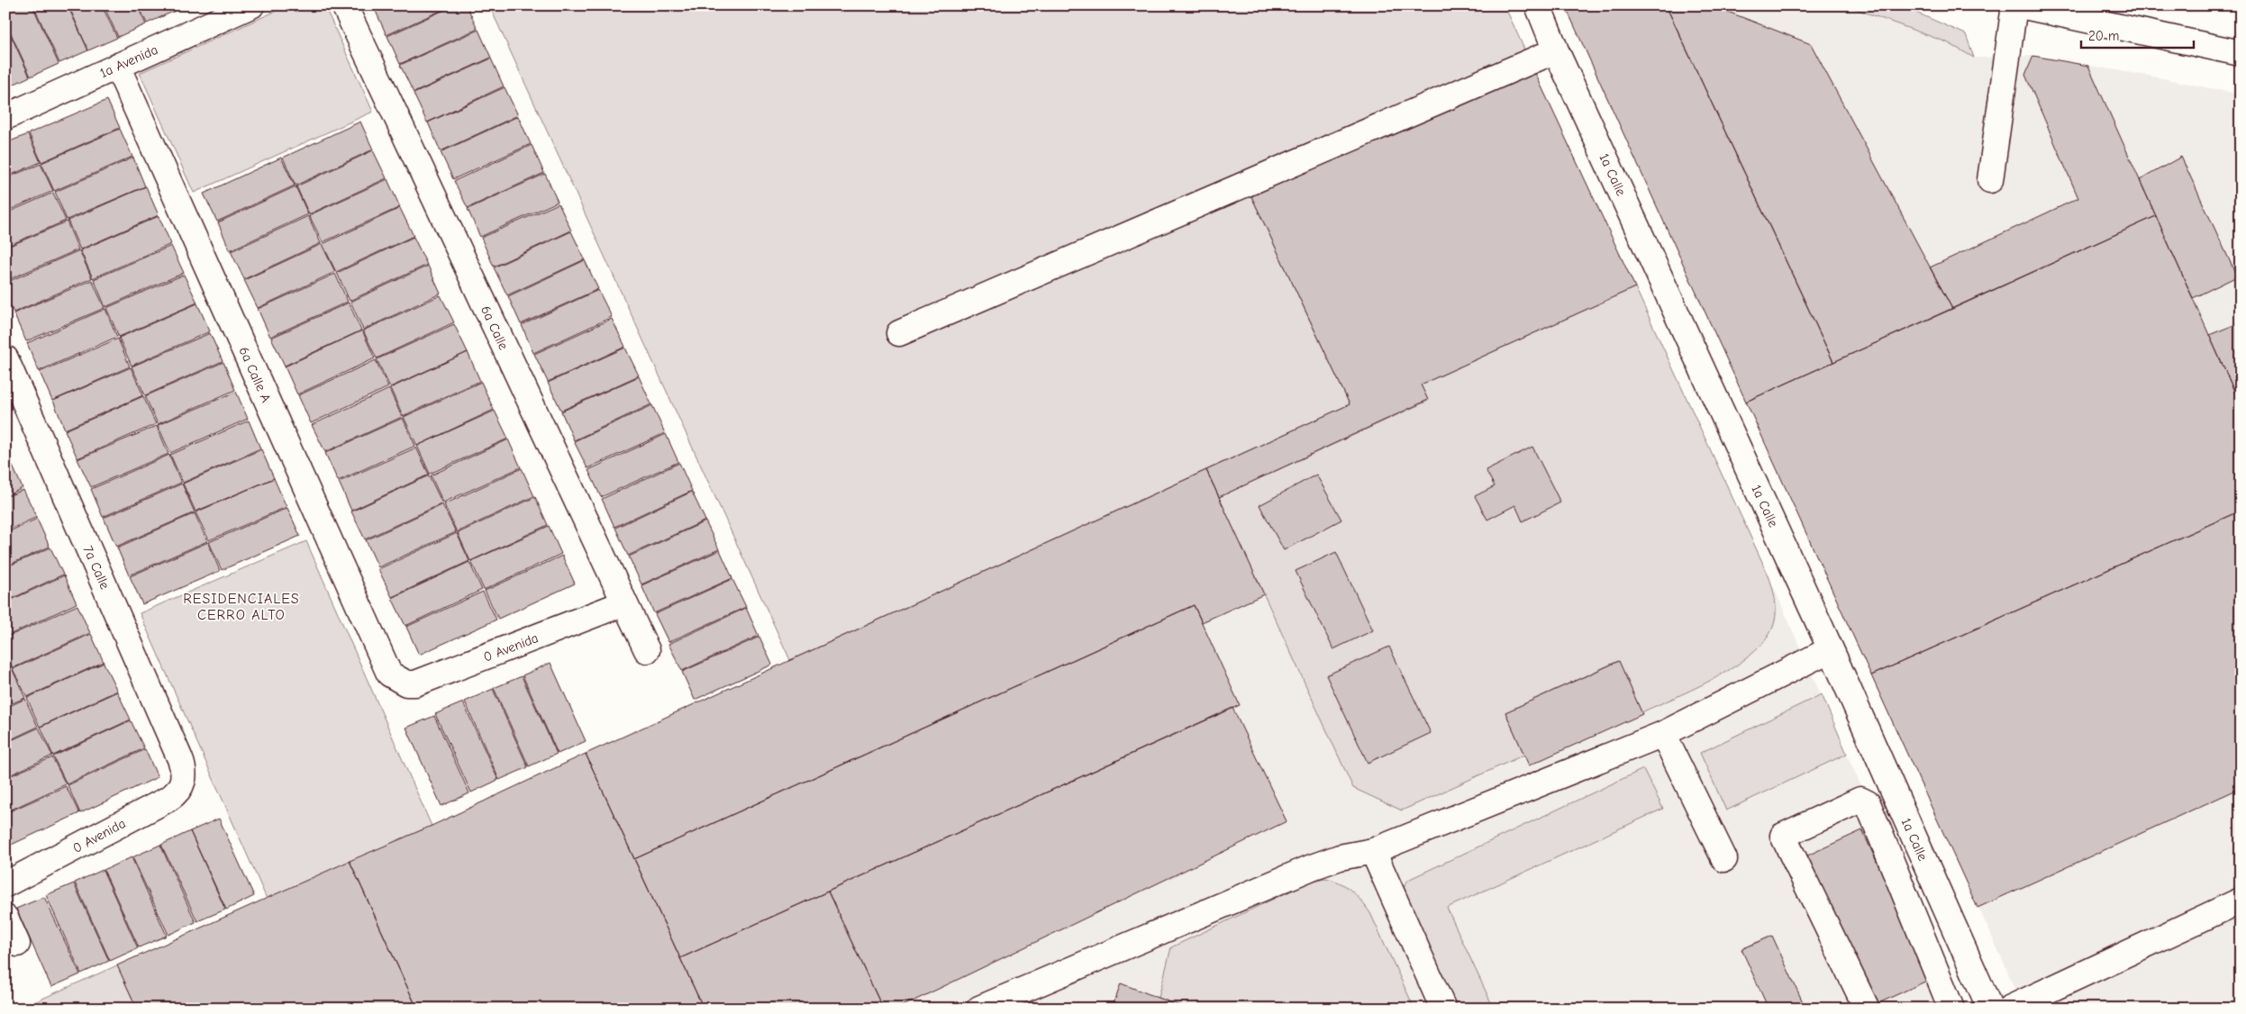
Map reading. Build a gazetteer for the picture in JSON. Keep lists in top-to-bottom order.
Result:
{
  "streets": {
    "main road": [
      "1a Avenida",
      "1a Calle",
      "6a Calle",
      "6a Calle A",
      "7a Calle",
      "0 Avenida"
    ]
  },
  "crossings": [
    ["1a Avenida", "6a Calle A"],
    ["6a Calle", "0 Avenida"],
    ["6a Calle A", "0 Avenida"],
    ["7a Calle", "0 Avenida"]
  ],
  "districts": ["RESIDENCIALES CERRO ALTO"],
  "scale_bar": "20 m"
}
